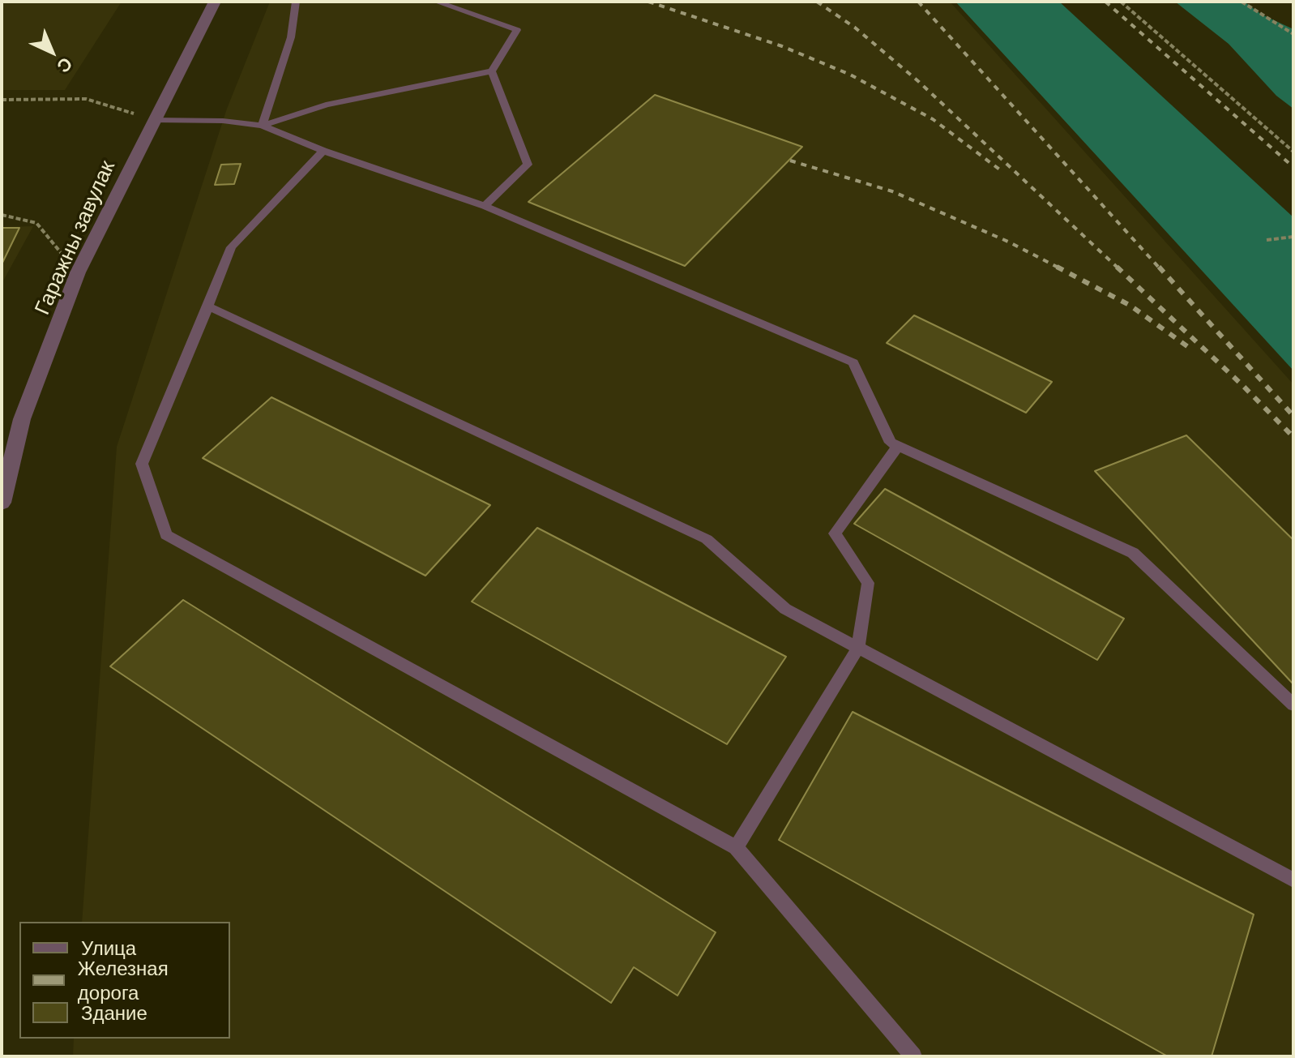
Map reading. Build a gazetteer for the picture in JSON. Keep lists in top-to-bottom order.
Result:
{
  "streets": {
    "street": ["Гаражны завулак"]
  },
  "legend": ["Улица", "Железная дорога", "Здание"],
  "north": "bottom right"
}
